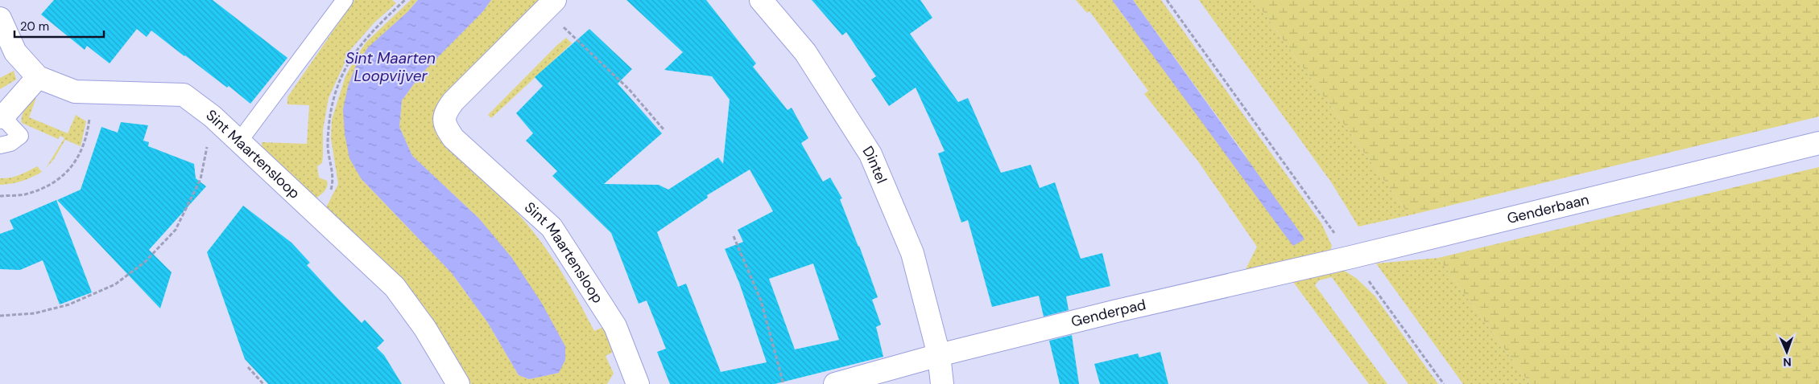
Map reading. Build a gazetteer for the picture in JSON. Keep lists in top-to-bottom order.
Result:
{
  "streets": {
    "street": [
      "Sint Maartensloop",
      "Dintel",
      "Genderbaan",
      "Genderpad"
    ]
  },
  "crossings": [
    ["Dintel", "Genderpad"],
    ["Genderbaan", "Genderpad"]
  ],
  "water": ["Sint Maarten Loopvijver"],
  "scale_bar": "20 m",
  "north": "bottom"
}
